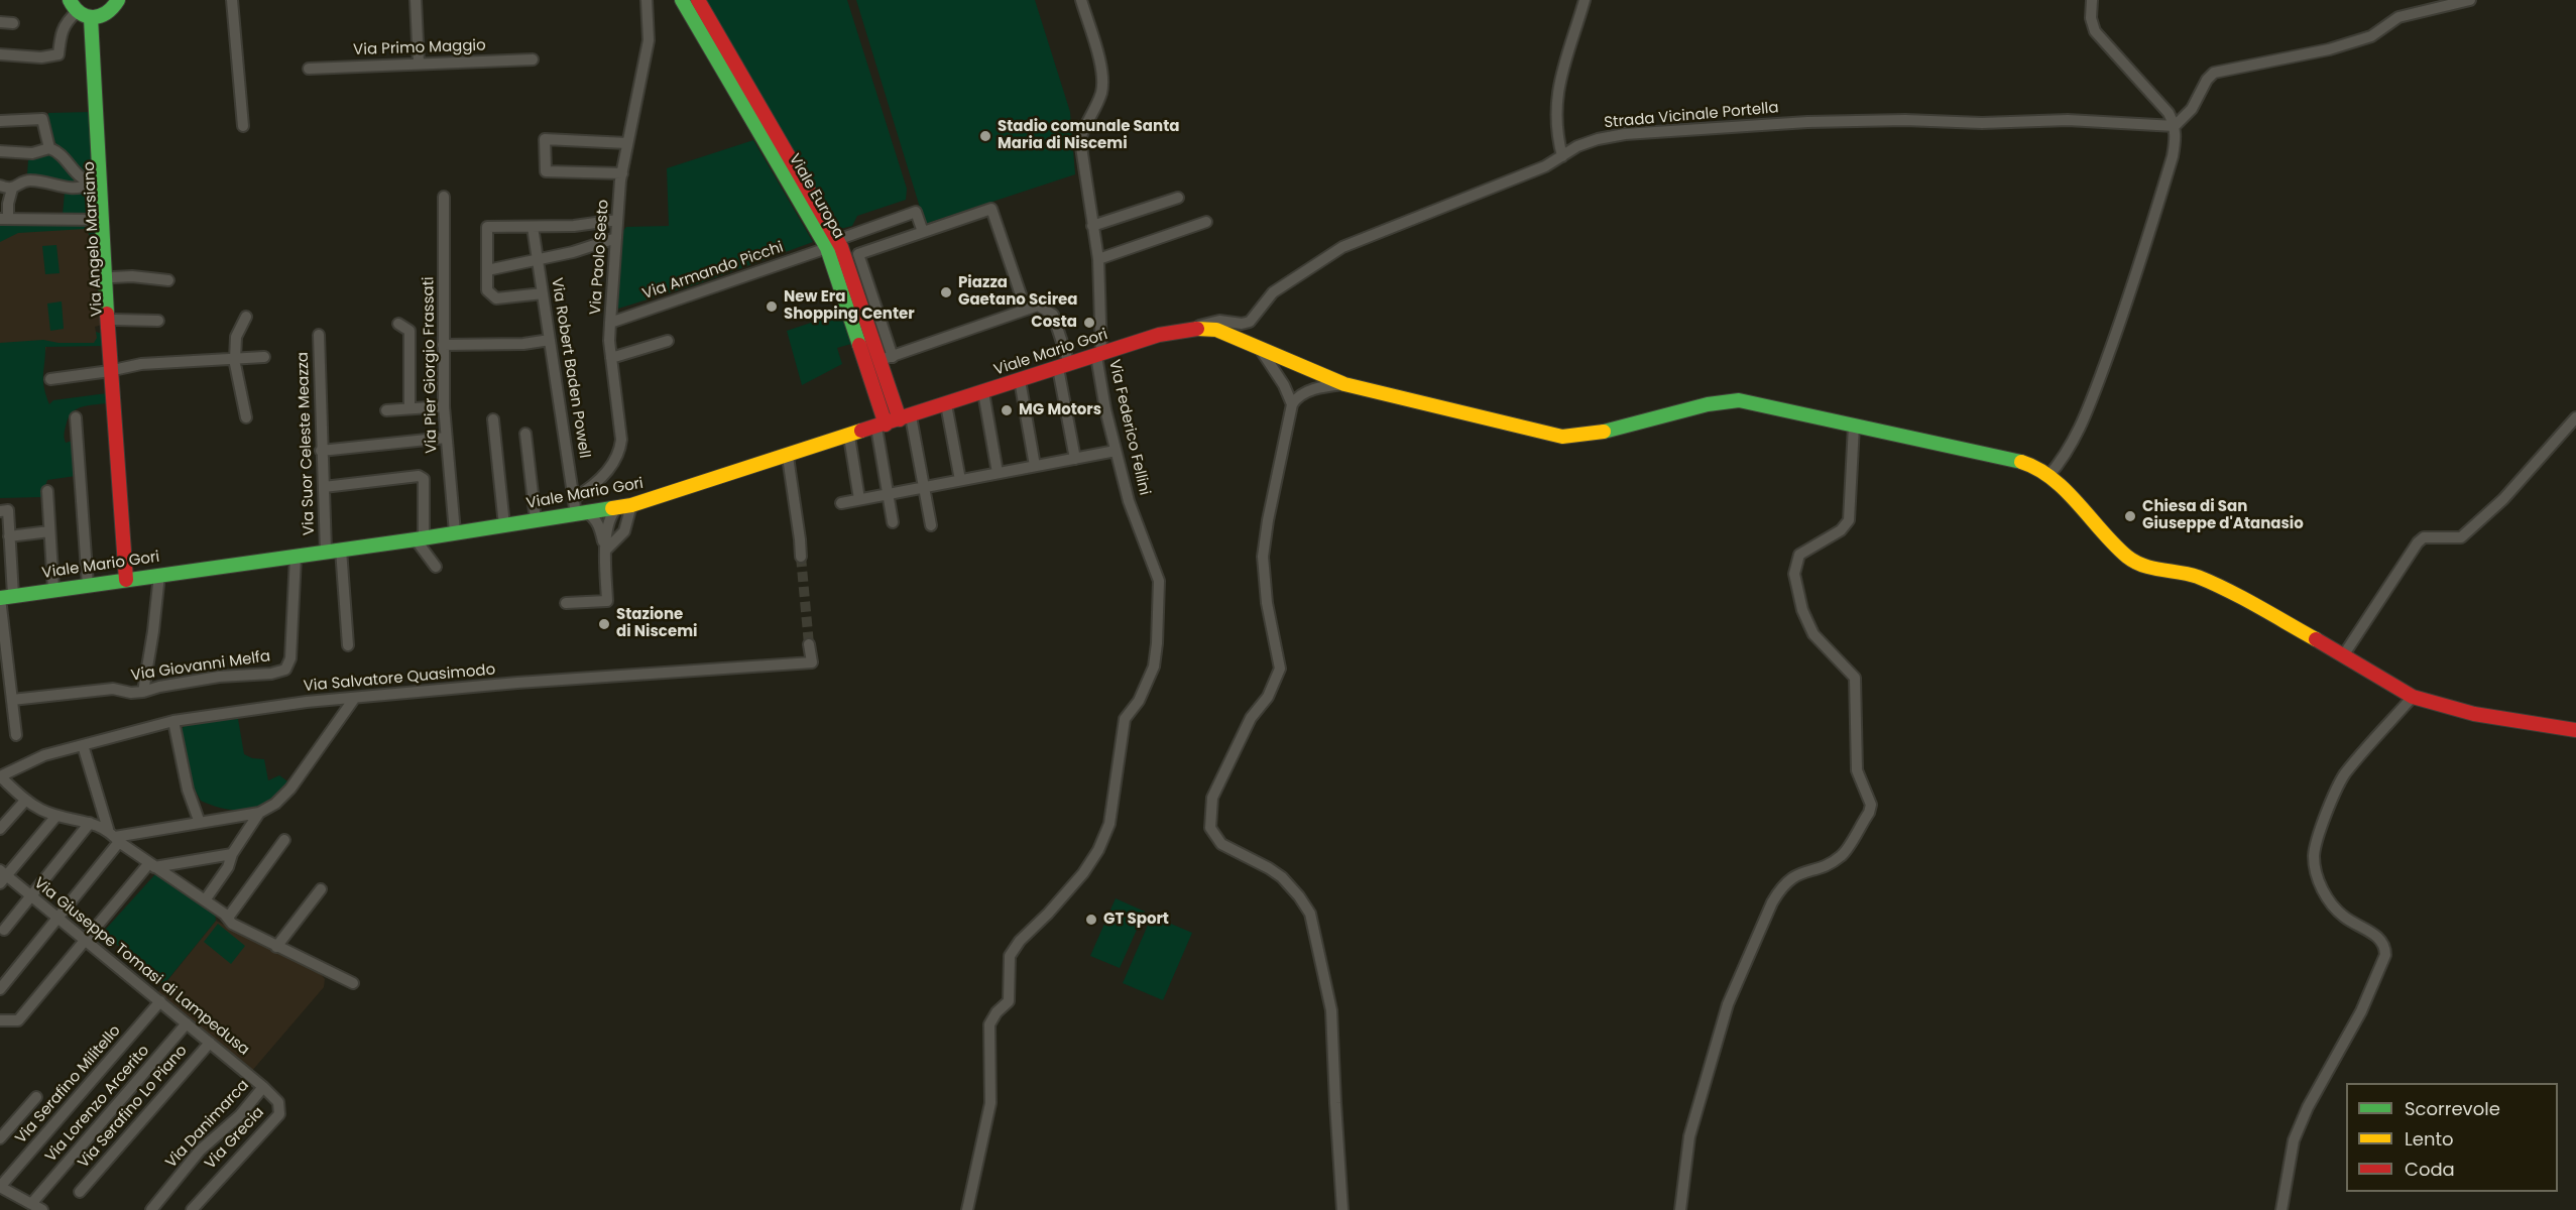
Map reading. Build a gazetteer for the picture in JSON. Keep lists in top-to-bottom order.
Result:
{
  "streets": {
    "main road": ["Viale Europa", "Via Angelo Marsiano", "Viale Mario Gori"],
    "street": [
      "Via Primo Maggio",
      "Strada Vicinale Portella",
      "Via Paolo Sesto",
      "Via Armando Picchi",
      "Via Pier Giorgio Frassati",
      "Via Robert Baden Powell",
      "Via Federico Fellini",
      "Via Suor Celeste Meazza",
      "Via Giovanni Melfa",
      "Via Salvatore Quasimodo",
      "Via Giuseppe Tomasi di Lampedusa",
      "Via Serafino Militello",
      "Via Lorenzo Arcerito",
      "Via Serafino Lo Piano",
      "Via Danimarca",
      "Via Grecia"
    ]
  },
  "crossings": [
    ["Strada Vicinale Portella", "Viale Mario Gori"],
    ["Viale Europa", "Via Armando Picchi"],
    ["Viale Europa", "Viale Mario Gori"],
    ["Via Angelo Marsiano", "Viale Mario Gori"],
    ["Via Paolo Sesto", "Via Armando Picchi"],
    ["Via Paolo Sesto", "Via Robert Baden Powell"],
    ["Viale Mario Gori", "Via Pier Giorgio Frassati"],
    ["Viale Mario Gori", "Via Robert Baden Powell"],
    ["Viale Mario Gori", "Via Federico Fellini"],
    ["Viale Mario Gori", "Via Suor Celeste Meazza"],
    ["Viale Mario Gori", "Via Giovanni Melfa"],
    ["Via Giuseppe Tomasi di Lampedusa", "Via Serafino Militello"],
    ["Via Giuseppe Tomasi di Lampedusa", "Via Lorenzo Arcerito"],
    ["Via Giuseppe Tomasi di Lampedusa", "Via Serafino Lo Piano"],
    ["Via Giuseppe Tomasi di Lampedusa", "Via Danimarca"],
    ["Via Giuseppe Tomasi di Lampedusa", "Via Grecia"],
    ["Via Danimarca", "Via Grecia"]
  ],
  "places": [
    "Stadio comunale Santa Maria di Niscemi",
    "Piazza Gaetano Scirea",
    "New Era Shopping Center",
    "Costa",
    "MG Motors",
    "Chiesa di San Giuseppe d'Atanasio",
    "Stazione di Niscemi",
    "GT Sport"
  ],
  "legend": ["Scorrevole", "Lento", "Coda"]
}
